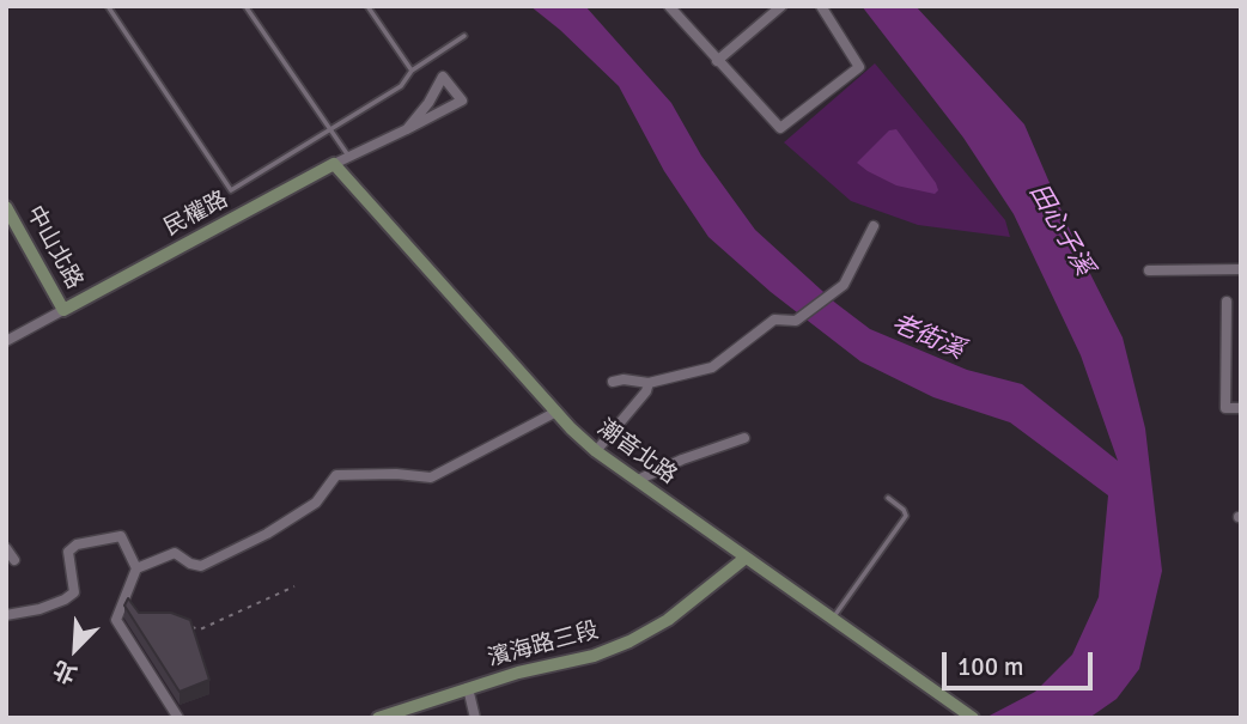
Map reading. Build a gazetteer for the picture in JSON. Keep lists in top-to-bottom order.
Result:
{
  "streets": {
    "street": [
      "民權路",
      "中山北路",
      "潮音北路",
      "濱海路三段"
    ]
  },
  "crossings": [
    ["民權路", "中山北路"],
    ["民權路", "潮音北路"],
    ["潮音北路", "濱海路三段"]
  ],
  "water": ["田心子溪", "老街溪"],
  "scale_bar": "100 m",
  "north": "bottom left"
}
